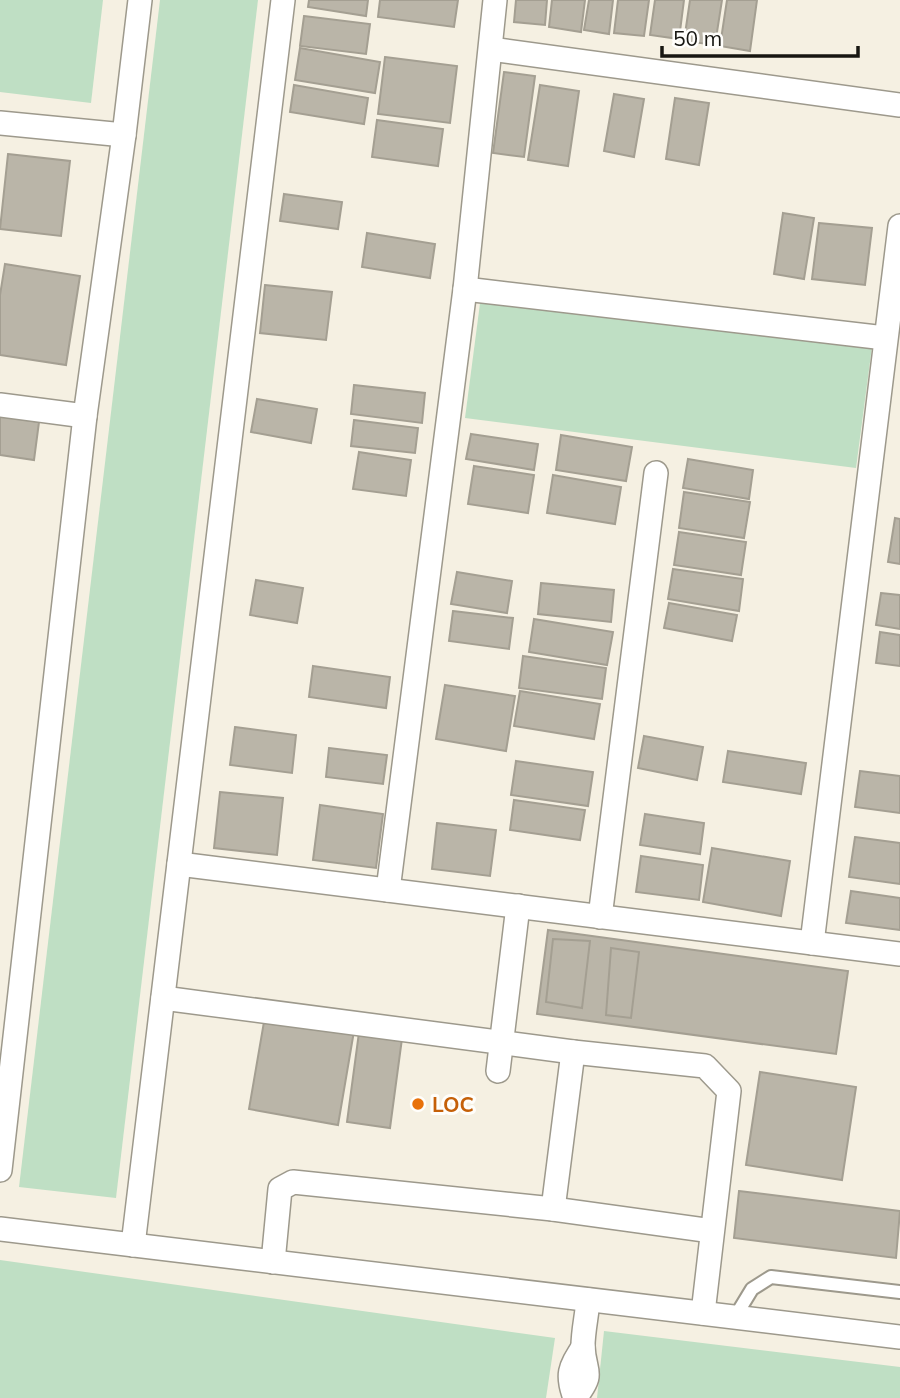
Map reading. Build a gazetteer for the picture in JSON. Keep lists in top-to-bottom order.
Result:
{
  "places": ["LOC"],
  "scale_bar": "50 m"
}
